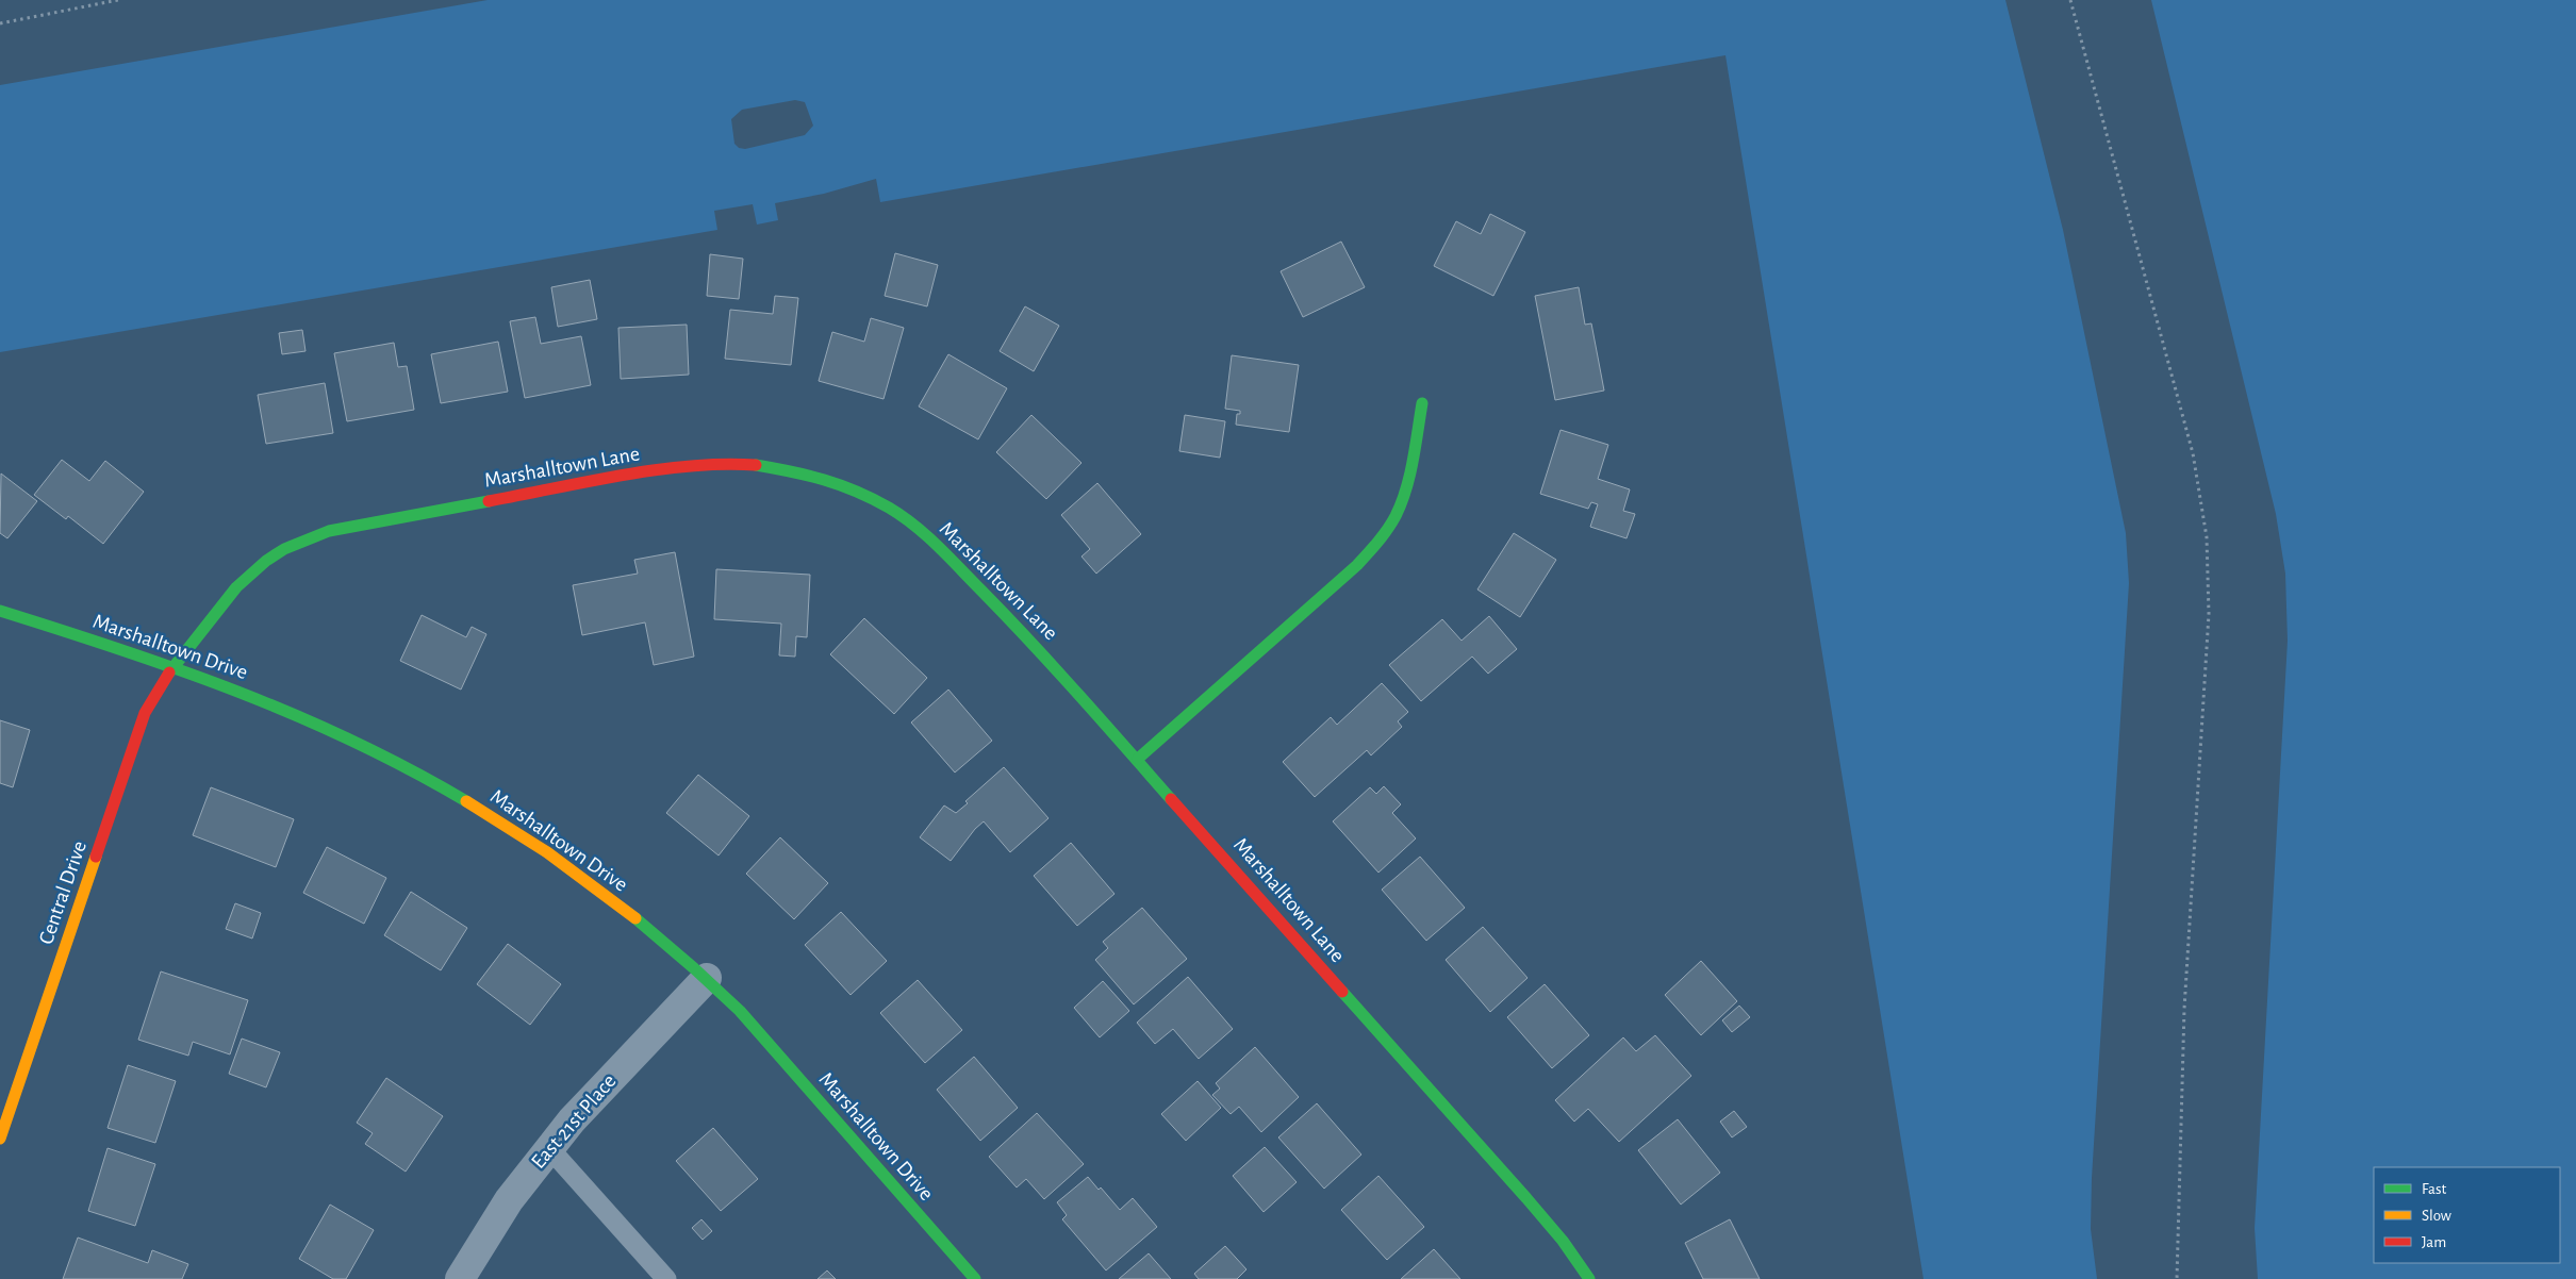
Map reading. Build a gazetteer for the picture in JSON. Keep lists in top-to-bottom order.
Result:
{
  "streets": {
    "street": [
      "Marshalltown Lane",
      "Marshalltown Drive",
      "Central Drive",
      "East 21st Place"
    ]
  },
  "crossings": [
    ["Marshalltown Lane", "Marshalltown Drive"],
    ["Marshalltown Lane", "Central Drive"],
    ["Marshalltown Drive", "Central Drive"],
    ["Marshalltown Drive", "East 21st Place"]
  ],
  "legend": ["Fast", "Slow", "Jam"]
}
